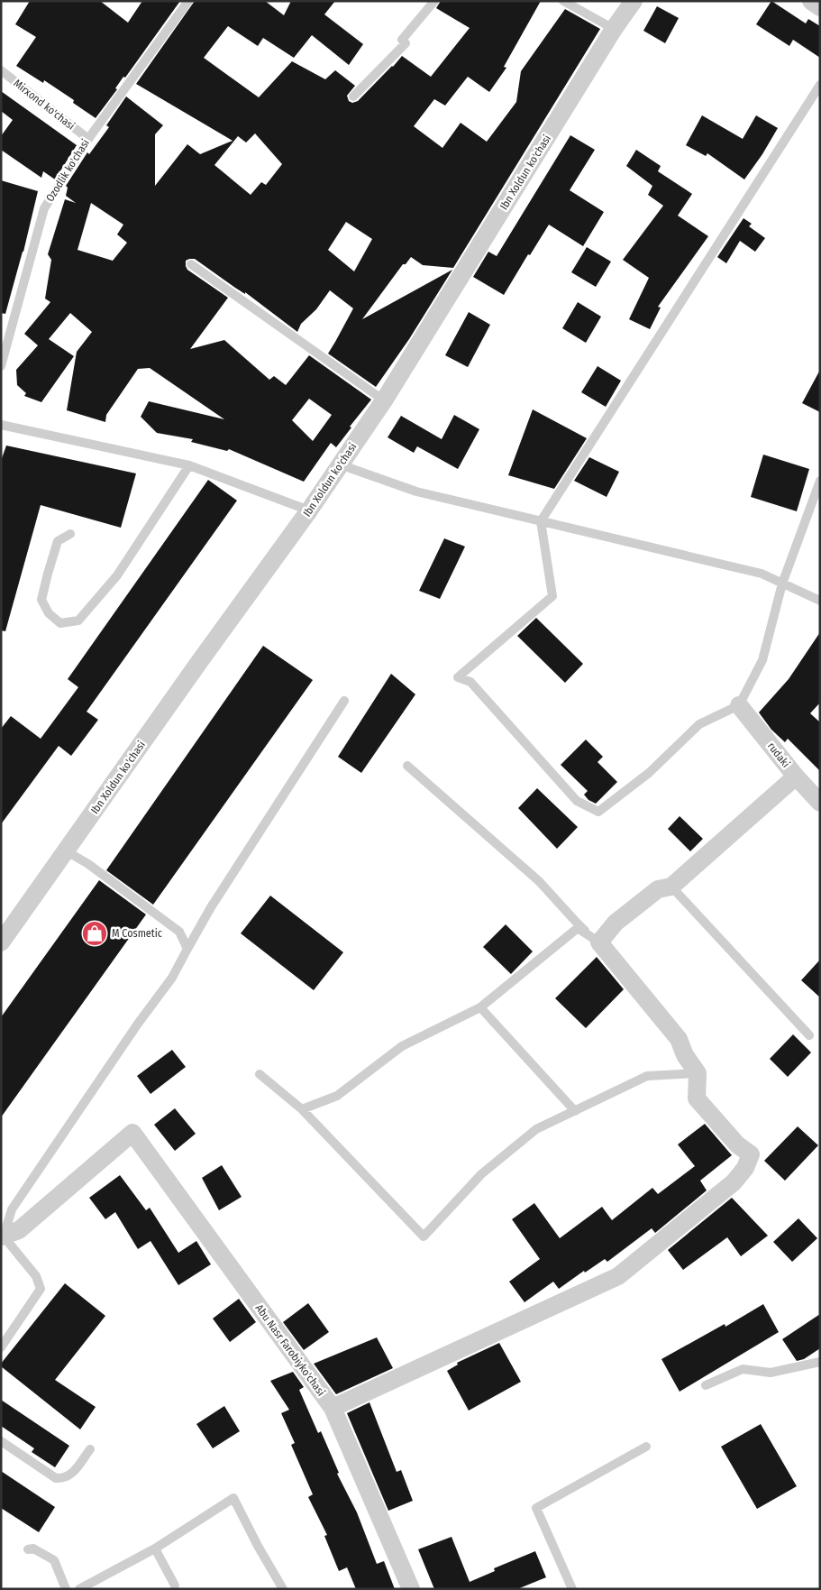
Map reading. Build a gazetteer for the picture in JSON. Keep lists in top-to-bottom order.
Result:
{
  "streets": {
    "street": ["Ibn Xoldun ko'chasi", "rudaki", "Abu Nasr Farobiyko'chasi"],
    "lane": ["Mirxond ko'chasi", "Ozodlik ko'chasi"]
  },
  "crossings": [
    ["Mirxond ko'chasi", "Ozodlik ko'chasi"]
  ],
  "places": {
    "shop": ["M Cosmetic"]
  }
}
